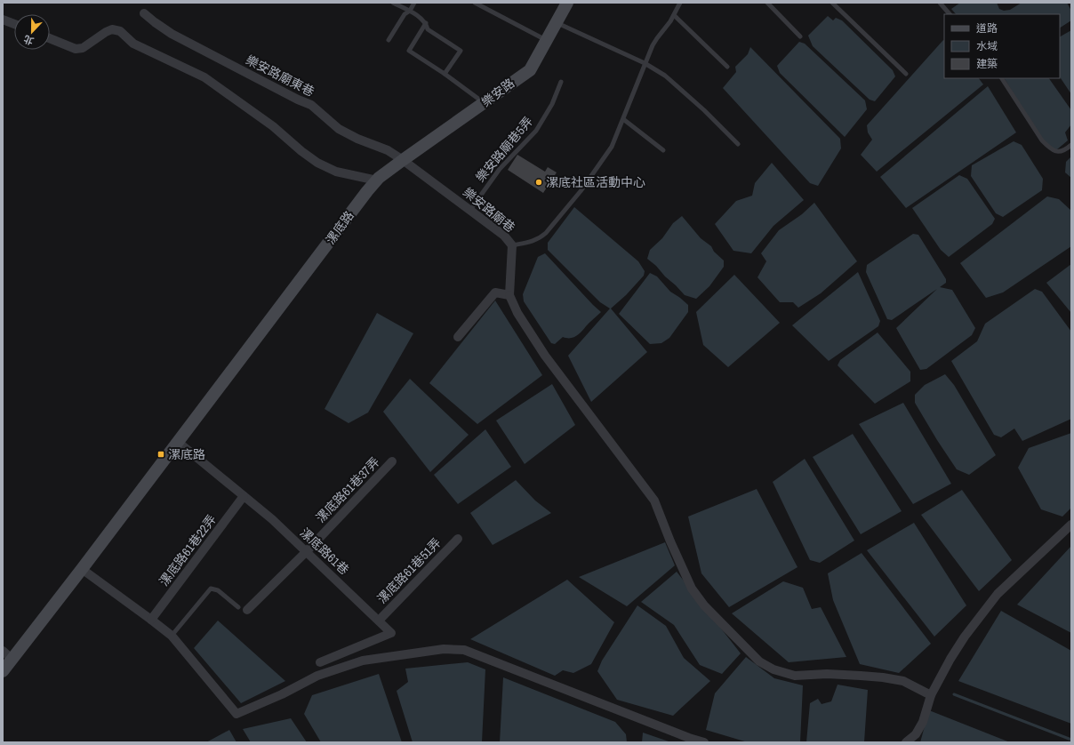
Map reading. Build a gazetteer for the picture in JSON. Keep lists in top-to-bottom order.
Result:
{
  "streets": {
    "street": [
      "樂安路廟東巷",
      "樂安路",
      "樂安路廟巷",
      "漯底路",
      "漯底路61巷37弄",
      "漯底路61巷22弄",
      "漯底路61巷",
      "漯底路61巷51弄"
    ],
    "lane": ["樂安路廟巷5弄"]
  },
  "crossings": [
    ["樂安路廟東巷", "樂安路"],
    ["樂安路廟東巷", "樂安路廟巷"],
    ["樂安路廟東巷", "漯底路"],
    ["樂安路", "樂安路廟巷"],
    ["樂安路", "漯底路"],
    ["樂安路廟巷5弄", "樂安路廟巷"],
    ["樂安路廟巷", "漯底路"],
    ["漯底路", "漯底路61巷"],
    ["漯底路61巷37弄", "漯底路61巷"],
    ["漯底路61巷22弄", "漯底路61巷"],
    ["漯底路61巷", "漯底路61巷51弄"]
  ],
  "places": {
    "other": ["漯底社區活動中心"],
    "transit": ["漯底路"]
  },
  "legend": ["道路", "水域", "建築"],
  "north": "bottom"
}
